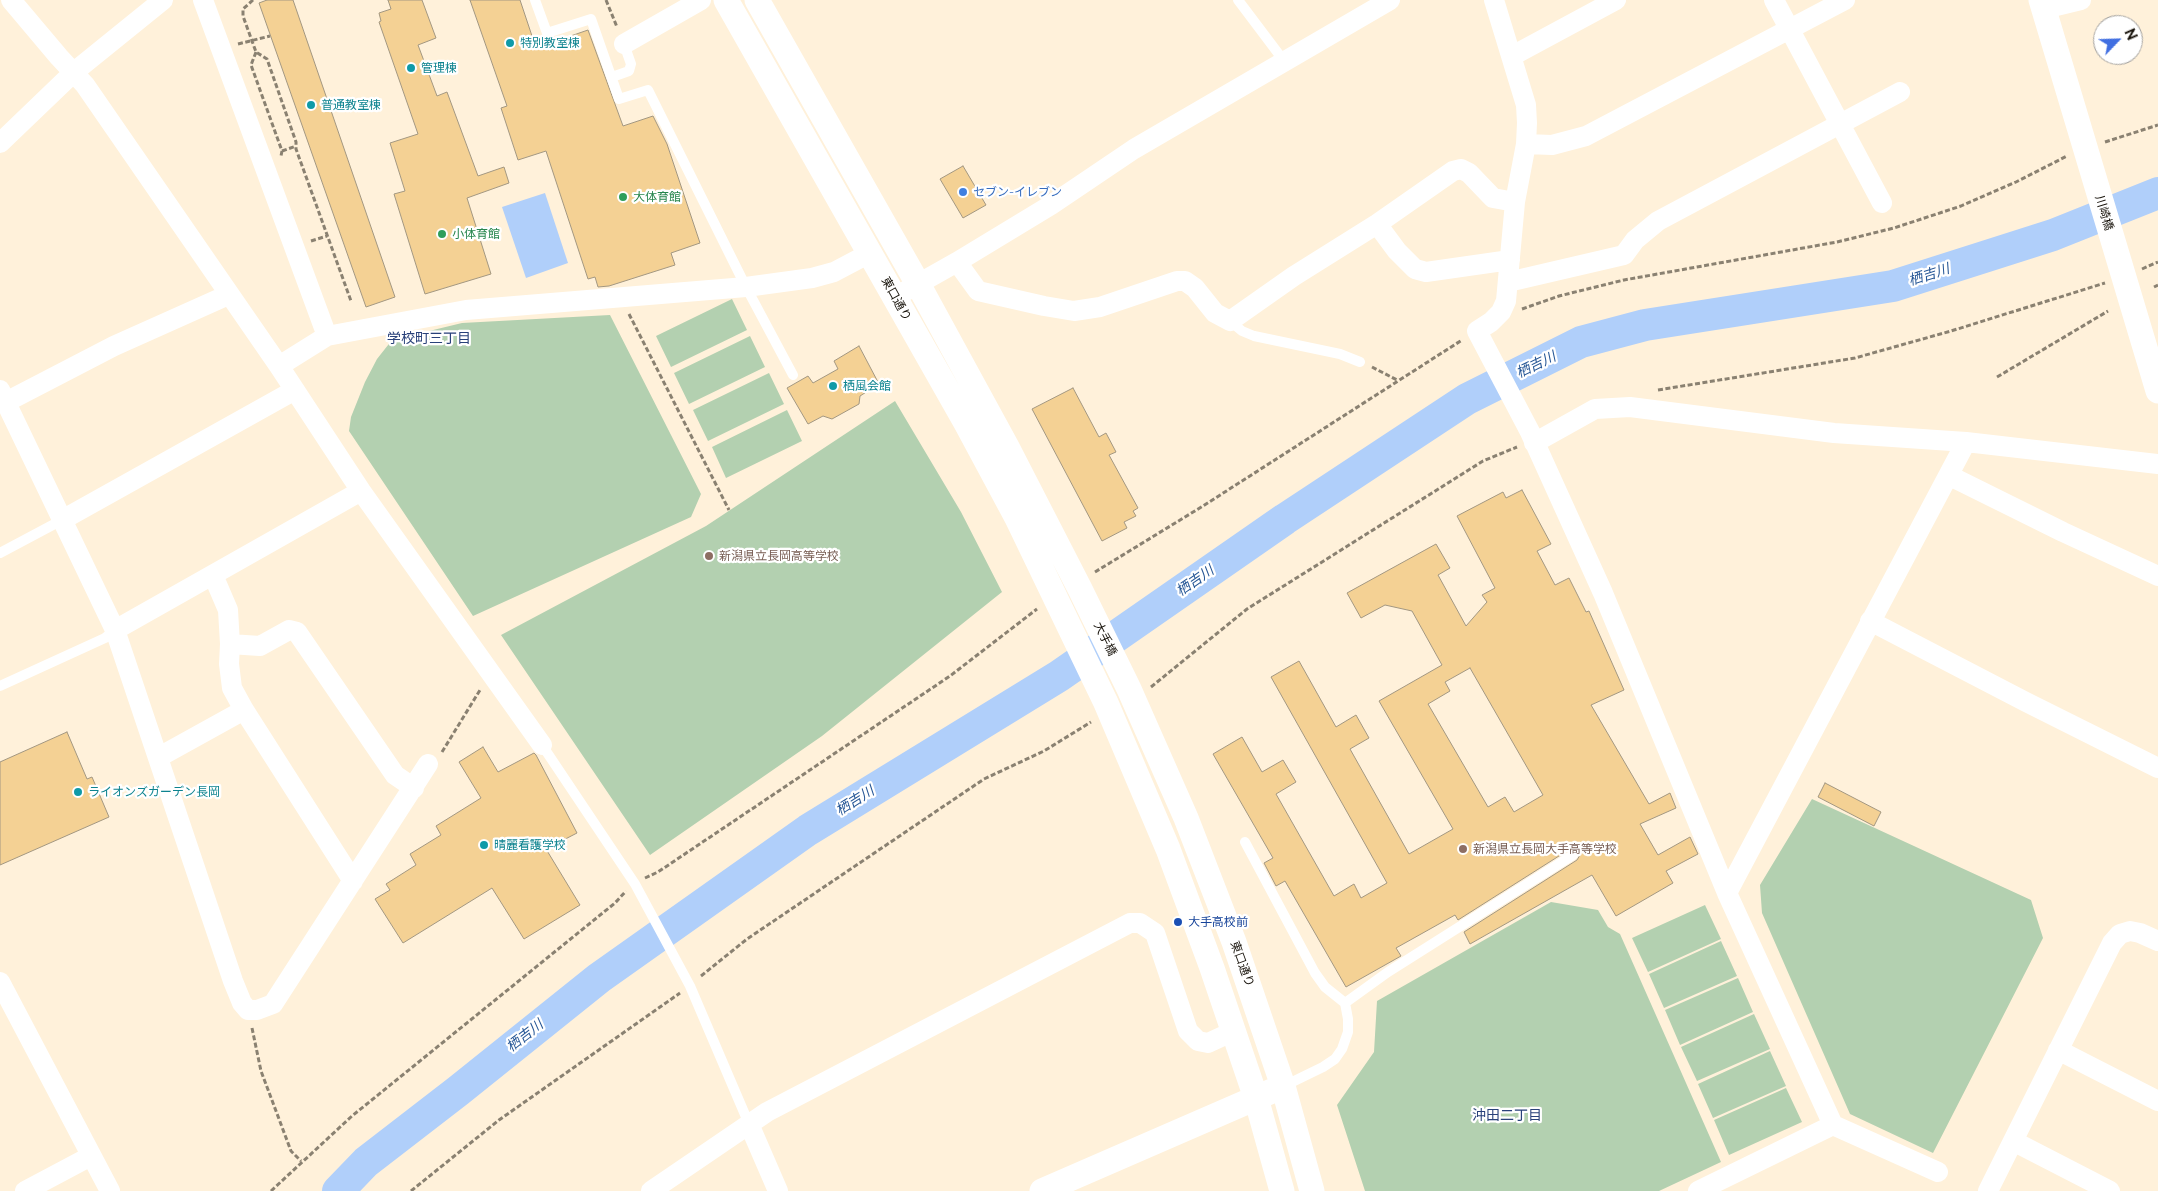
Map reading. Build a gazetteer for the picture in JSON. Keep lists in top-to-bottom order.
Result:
{
  "streets": {
    "street": ["川崎橋", "東口通り", "大手橋"]
  },
  "crossings": [
    ["東口通り", "大手橋"]
  ],
  "districts": ["学校町三丁目", "沖田二丁目"],
  "water": ["栖吉川"],
  "places": [
    "特別教室棟",
    "管理棟",
    "普通教室棟",
    "セブン-イレブン",
    "大体育館",
    "小体育館",
    "栖風会館",
    "新潟県立長岡高等学校",
    "ライオンズガーデン長岡",
    "晴麗看護学校",
    "新潟県立長岡大手高等学校",
    "大手高校前"
  ],
  "north": "top right"
}
